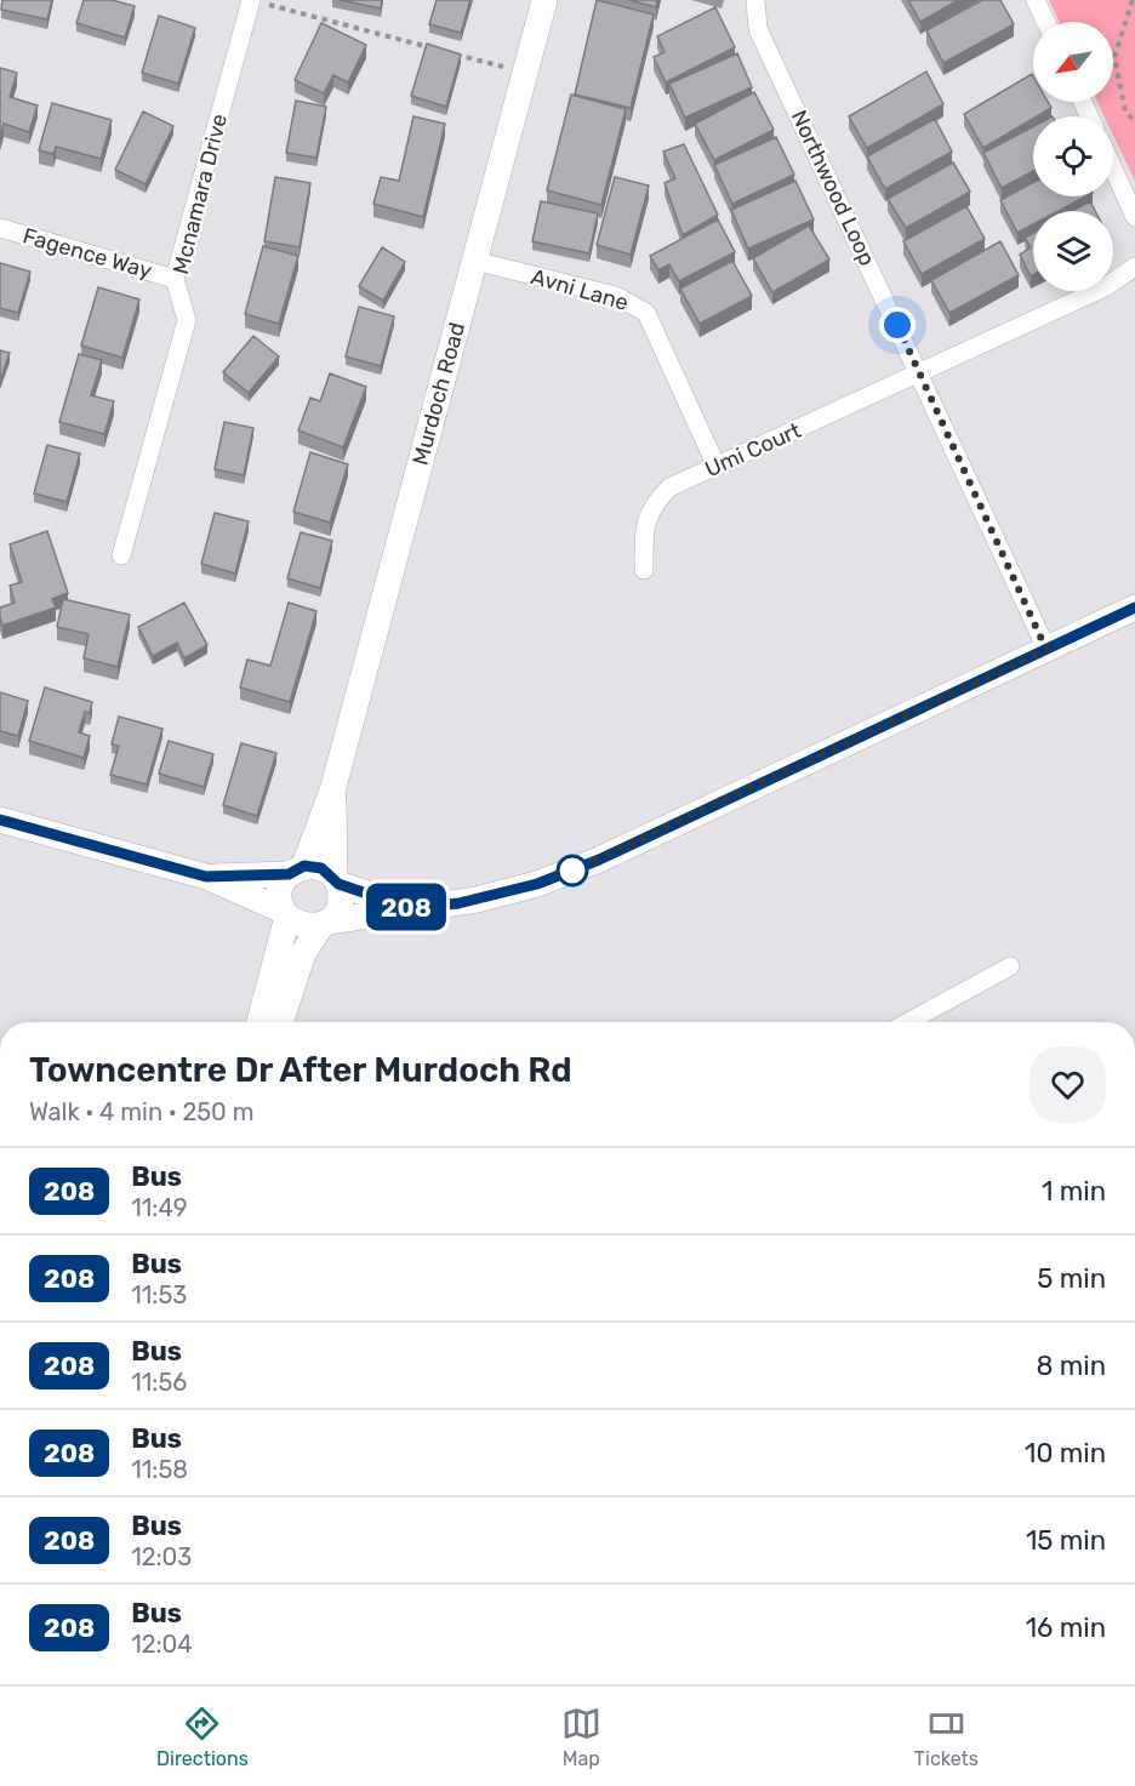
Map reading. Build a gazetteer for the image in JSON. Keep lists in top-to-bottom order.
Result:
{
  "streets": {
    "main road": ["Murdoch Road"],
    "street": [
      "Northwood Loop",
      "Mcnamara Drive",
      "Fagence Way",
      "Avni Lane",
      "Umi Court"
    ]
  },
  "crossings": [
    ["Northwood Loop", "Umi Court"],
    ["Mcnamara Drive", "Fagence Way"],
    ["Avni Lane", "Murdoch Road"],
    ["Avni Lane", "Umi Court"]
  ],
  "lines": ["bus line 208"],
  "north": "bottom left",
  "page": {
    "on_map": "208",
    "heading": ["Towncentre Dr After Murdoch Rd", "Walk · 4 min · 250 m"],
    "list": [
      {
        "mark": "208",
        "name": "Bus",
        "note": "11:49",
        "value": "1 min"
      },
      {
        "mark": "208",
        "name": "Bus",
        "note": "11:53",
        "value": "5 min"
      },
      {
        "mark": "208",
        "name": "Bus",
        "note": "11:56",
        "value": "8 min"
      },
      {
        "mark": "208",
        "name": "Bus",
        "note": "11:58",
        "value": "10 min"
      },
      {
        "mark": "208",
        "name": "Bus",
        "note": "12:03",
        "value": "15 min"
      },
      {
        "mark": "208",
        "name": "Bus",
        "note": "12:04",
        "value": "16 min"
      }
    ],
    "tabs": ["Directions", "Map", "Tickets"]
  }
}
